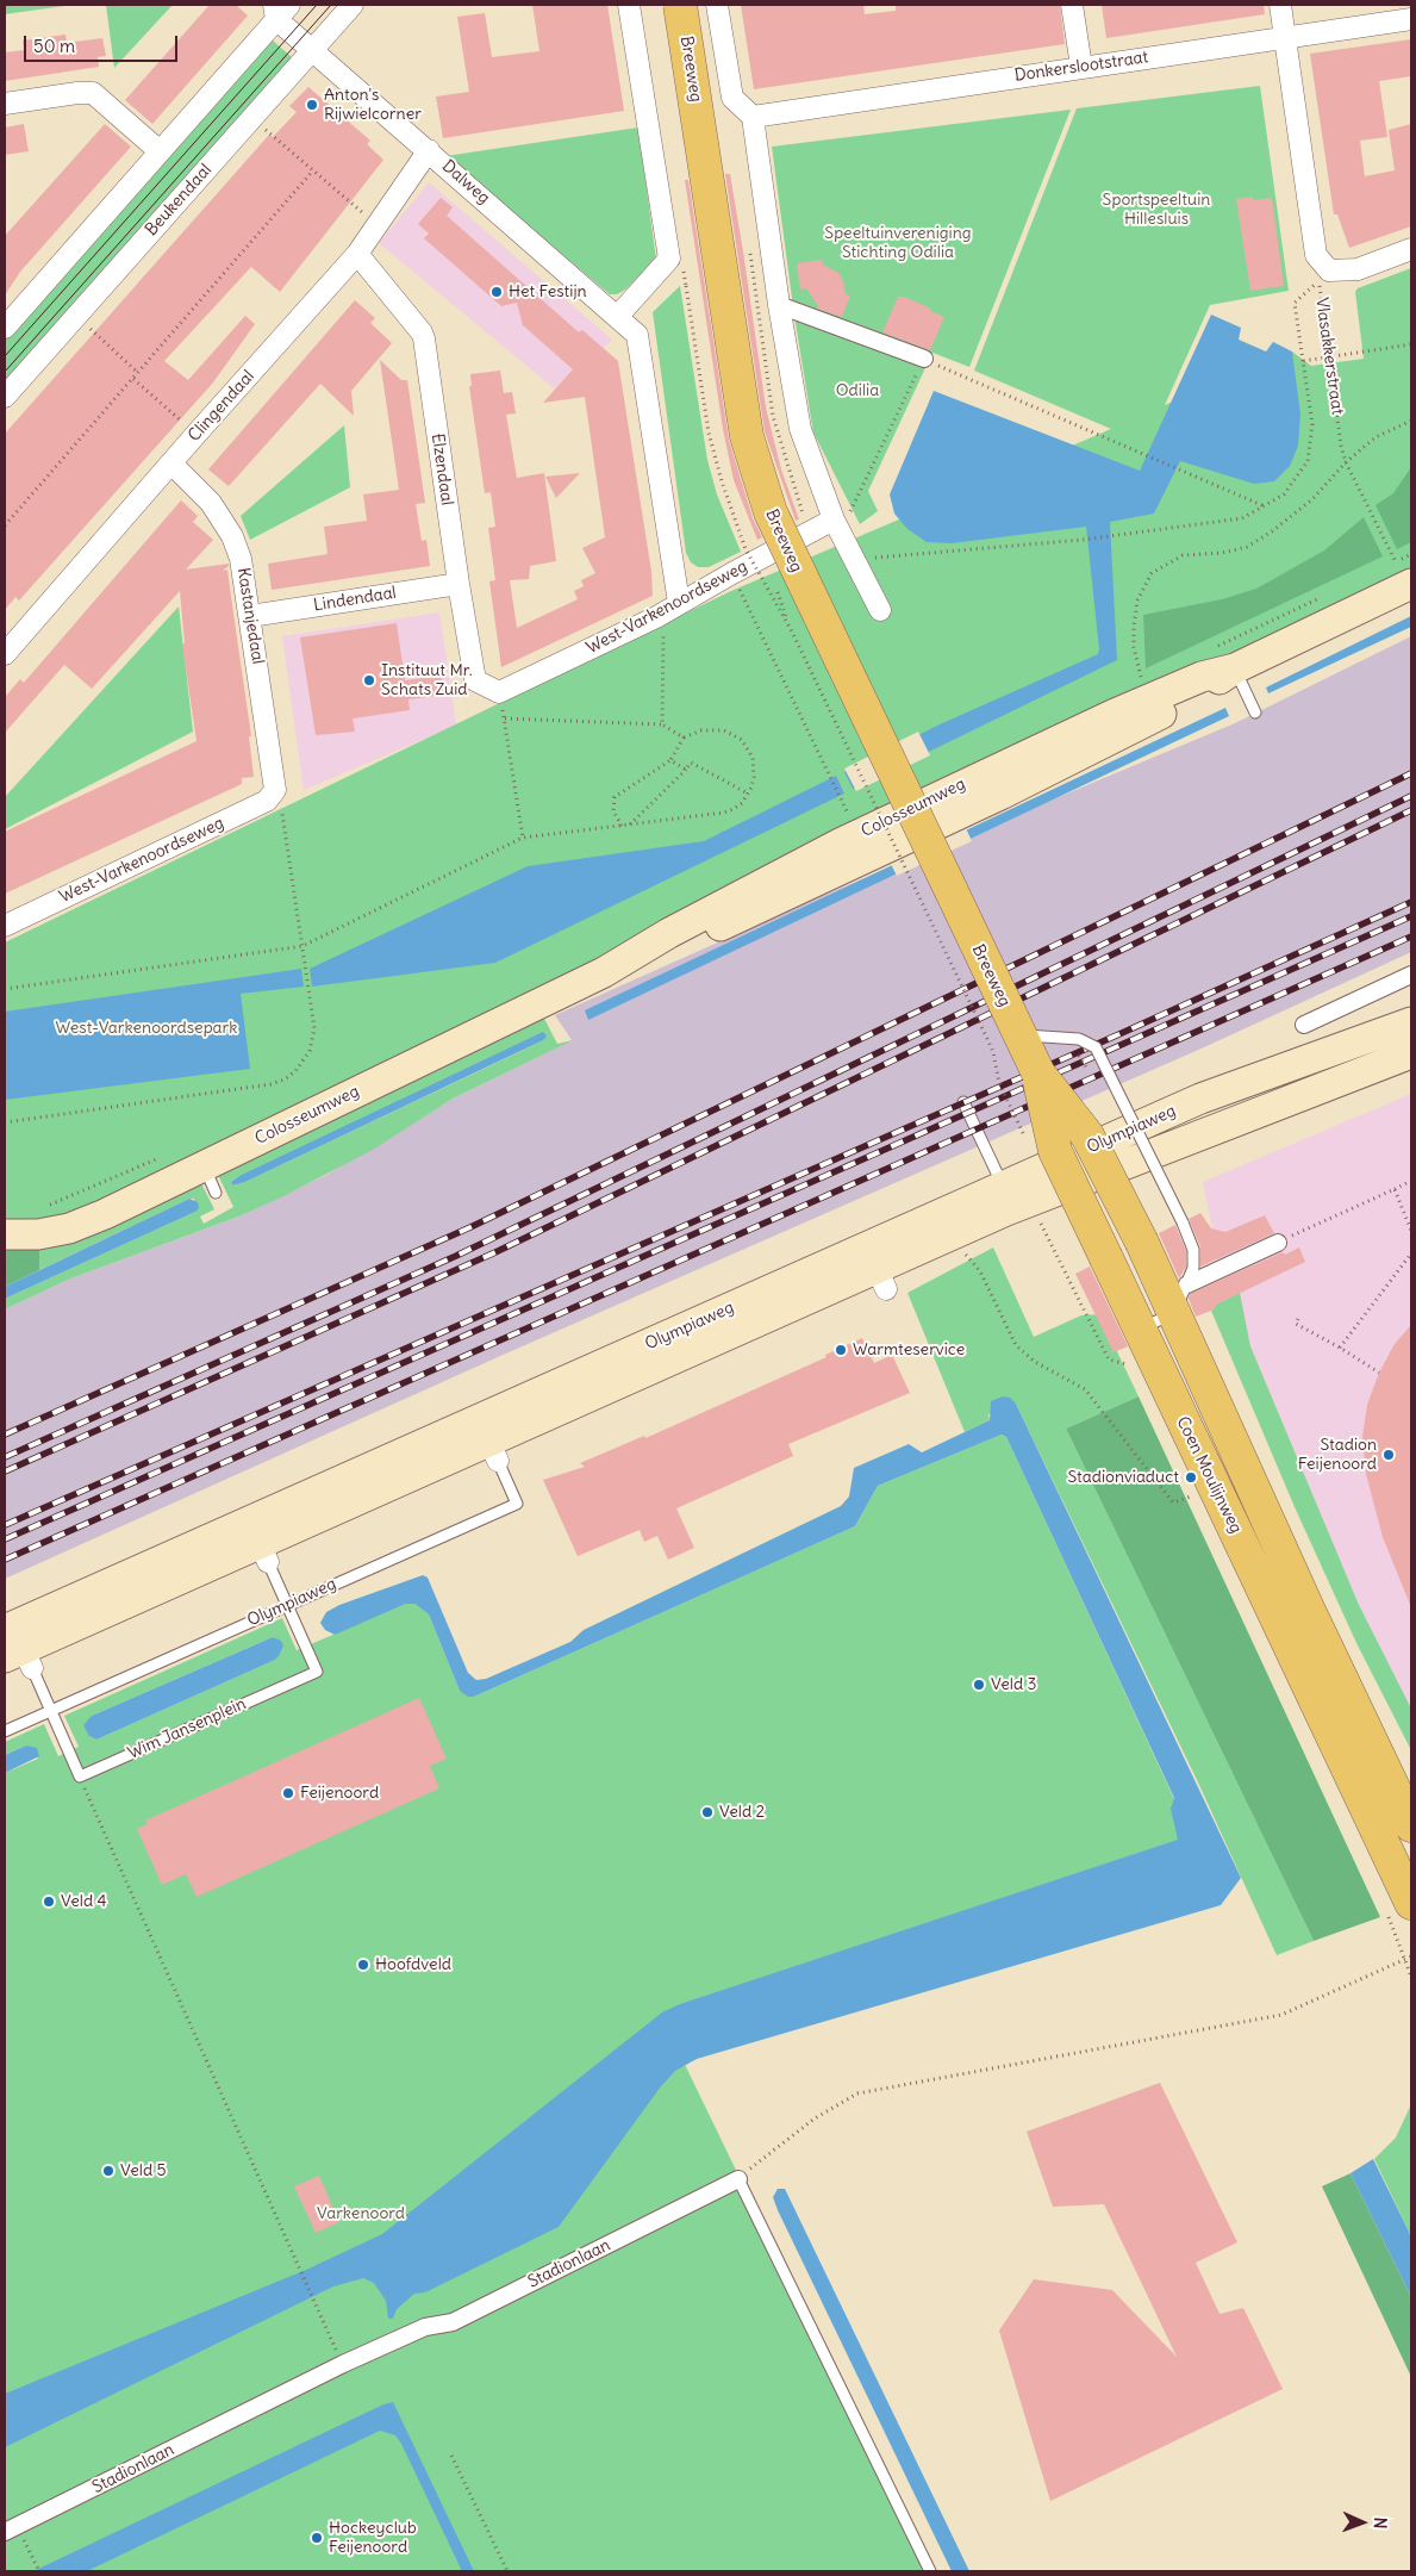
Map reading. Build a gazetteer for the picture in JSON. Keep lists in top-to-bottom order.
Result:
{
  "streets": {
    "main road": [
      "Breeweg",
      "Colosseumweg",
      "Olympiaweg",
      "Coen Moulijnweg"
    ],
    "street": [
      "Donkerslootstraat",
      "Dalweg",
      "Beukendaal",
      "Clingendaal",
      "Elzendaal",
      "Lindendaal",
      "West-Varkenoordseweg",
      "Kastanjedaal",
      "Stadionlaan"
    ],
    "lane": ["Wim Jansenplein"],
    "path": ["Vlasakkerstraat"]
  },
  "crossings": [
    ["Breeweg", "Coen Moulijnweg"],
    ["Dalweg", "Beukendaal"],
    ["Dalweg", "Clingendaal"],
    ["Vlasakkerstraat", "Colosseumweg"],
    ["Clingendaal", "Elzendaal"],
    ["Clingendaal", "Kastanjedaal"],
    ["Elzendaal", "Lindendaal"],
    ["Elzendaal", "West-Varkenoordseweg"],
    ["Lindendaal", "Kastanjedaal"],
    ["West-Varkenoordseweg", "Kastanjedaal"],
    ["Olympiaweg", "Wim Jansenplein"]
  ],
  "parks": [
    "Sportspeeltuin Hillesluis",
    "Speeltuinvereniging Stichting Odilia",
    "Odilia",
    "West-Varkenoordsepark",
    "Varkenoord"
  ],
  "places": [
    "Anton's Rijwielcorner",
    "Het Festijn",
    "Instituut Mr. Schats Zuid",
    "Warmteservice",
    "Stadion Feijenoord",
    "Stadionviaduct",
    "Veld 3",
    "Feijenoord",
    "Veld 2",
    "Veld 4",
    "Hoofdveld",
    "Veld 5",
    "Hockeyclub Feijenoord"
  ],
  "scale_bar": "50 m",
  "north": "right"
}
